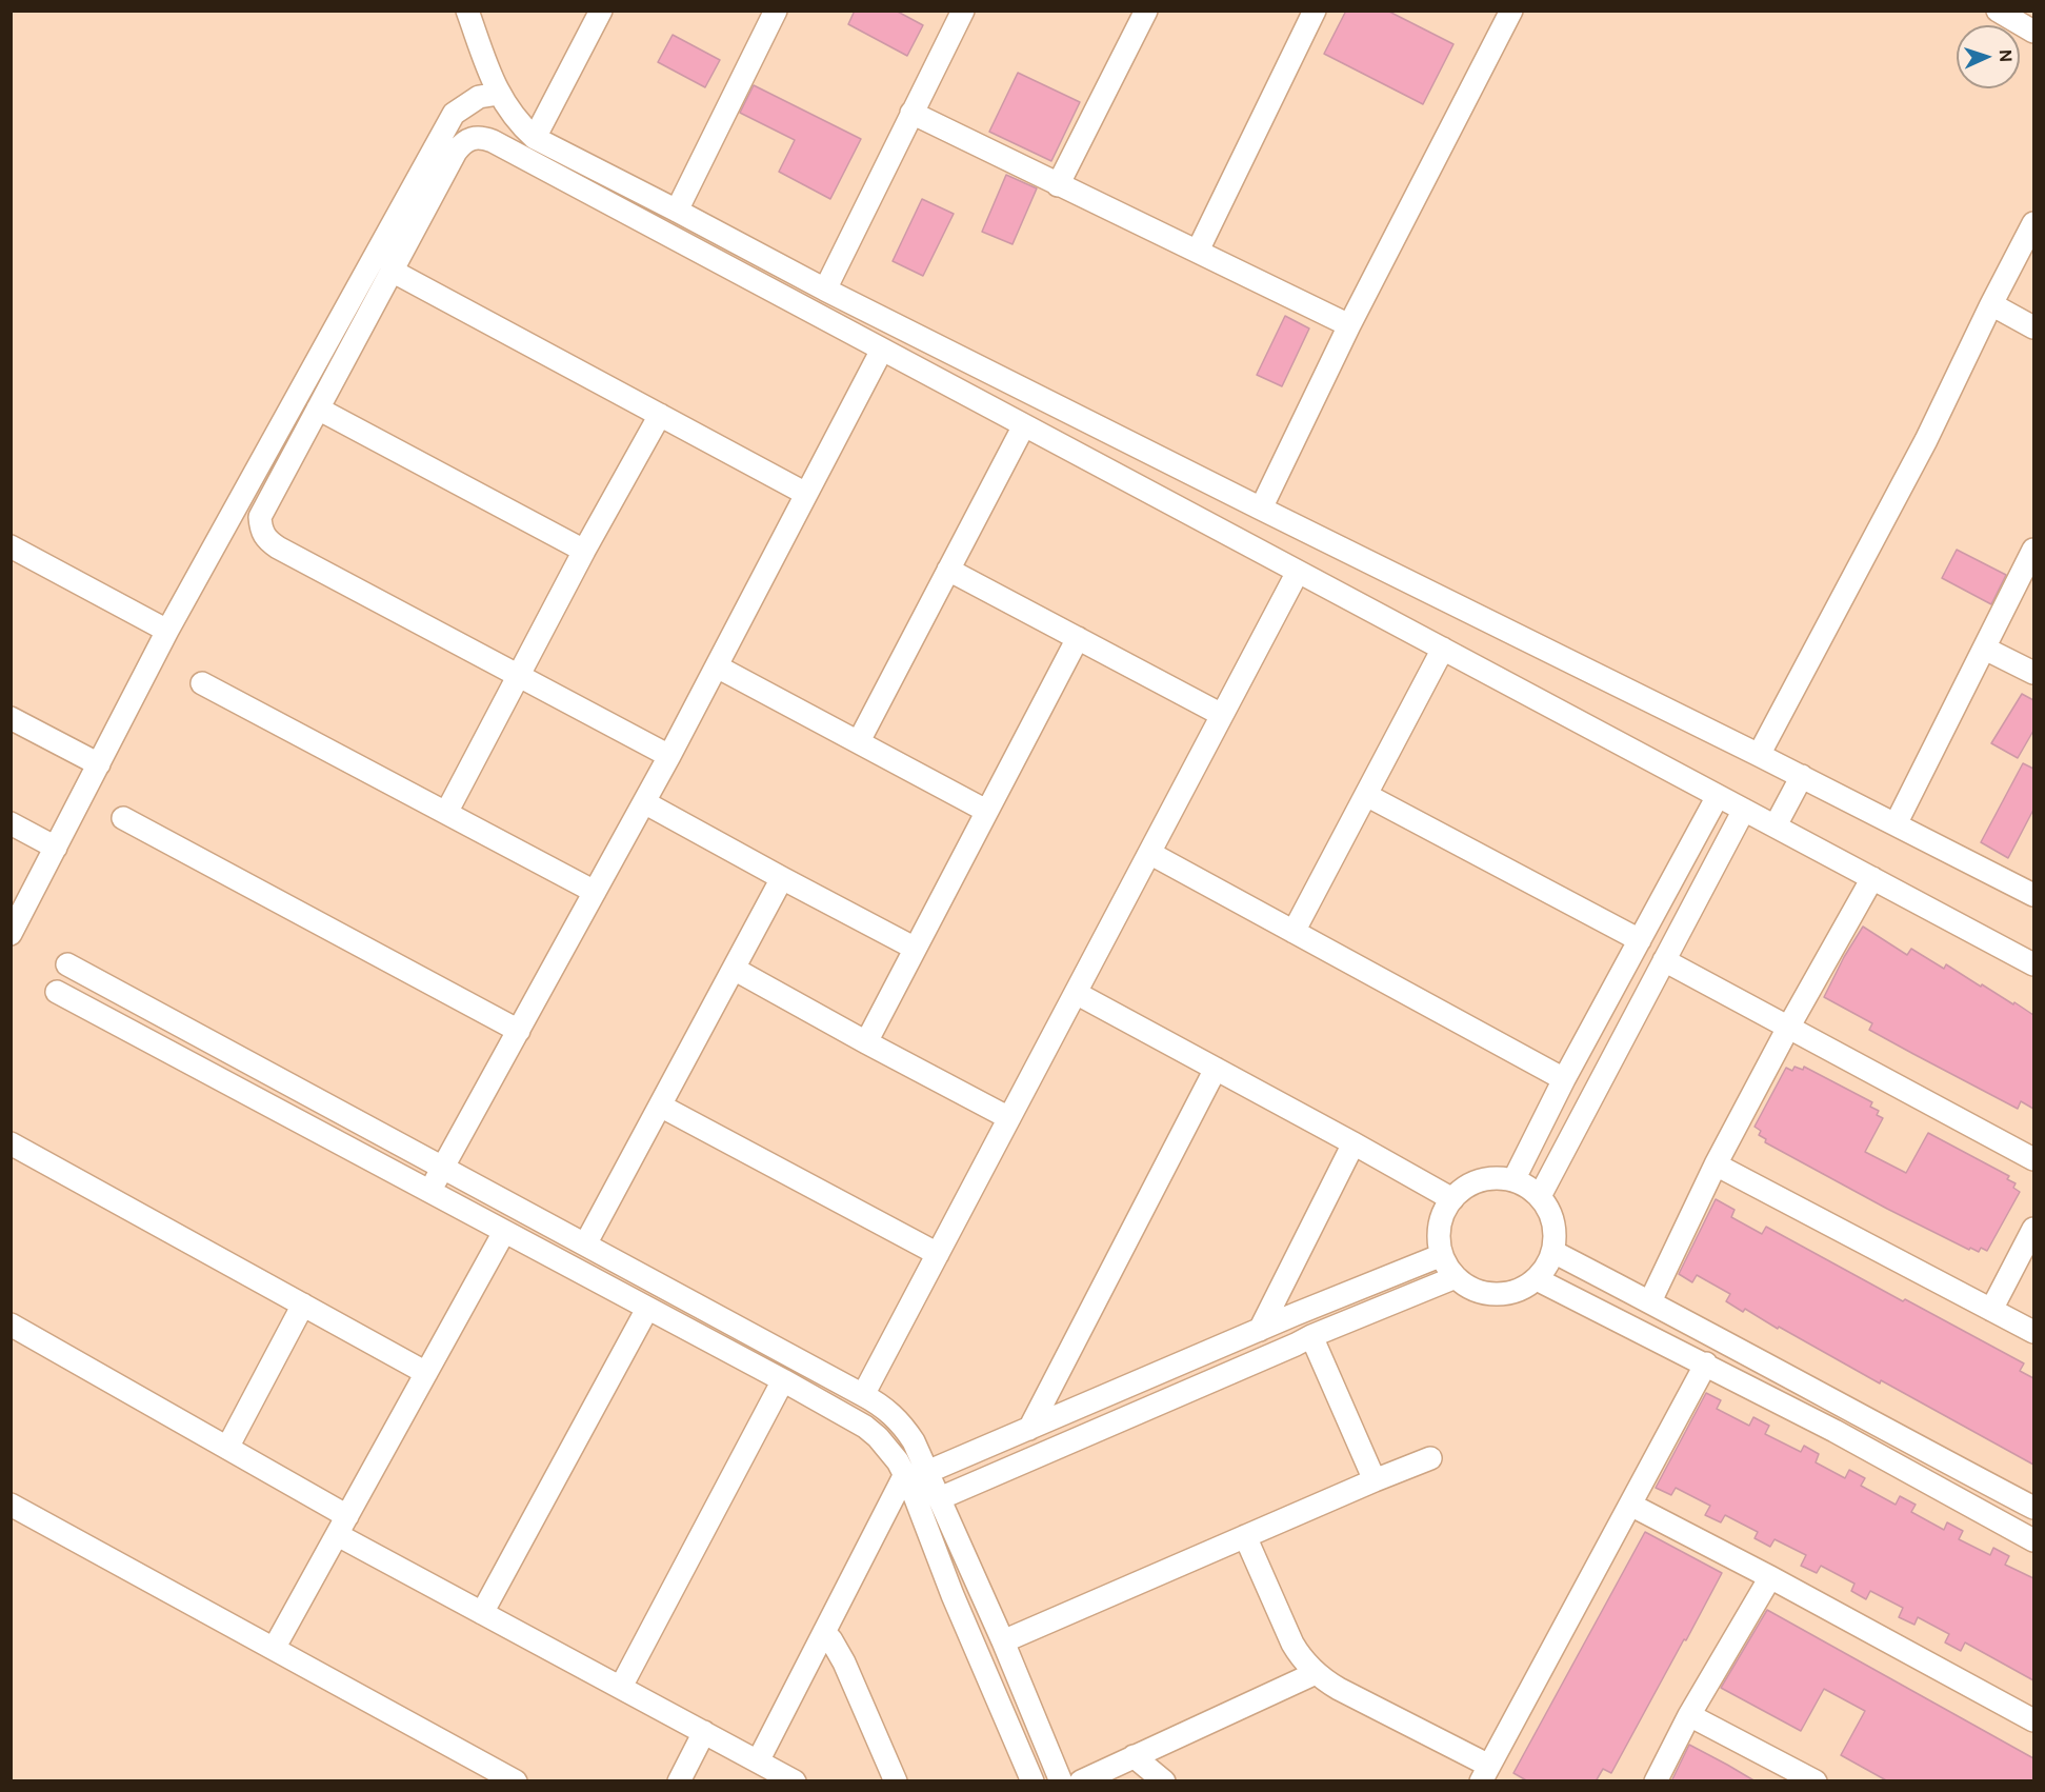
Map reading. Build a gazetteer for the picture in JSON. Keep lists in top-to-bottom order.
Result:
{
  "north": "right"
}
